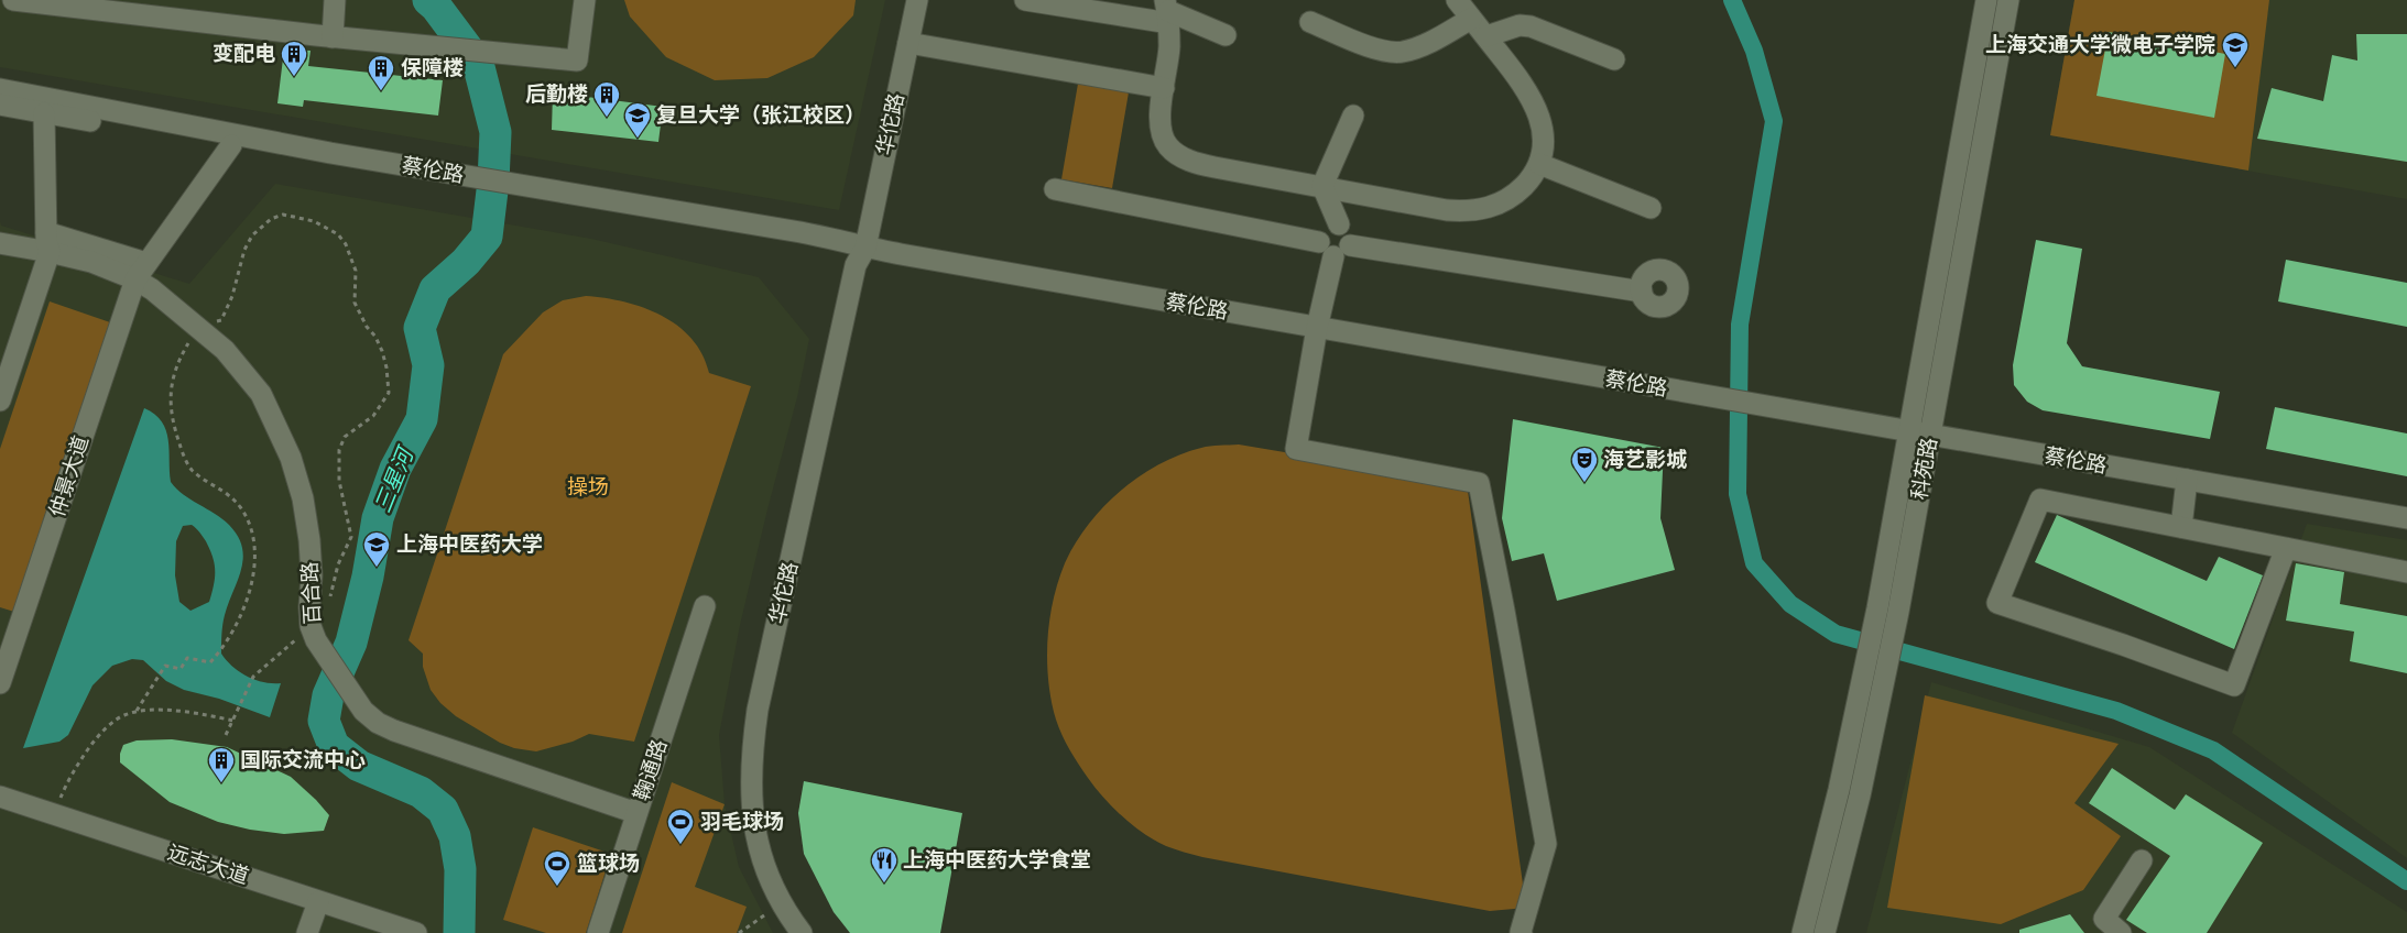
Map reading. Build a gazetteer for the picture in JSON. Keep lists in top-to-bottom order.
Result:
{
  "streets": {
    "street": [
      "华佗路",
      "蔡伦路",
      "科苑路",
      "仲景大道",
      "百合路",
      "鞠通路",
      "远志大道"
    ]
  },
  "crossings": [
    ["华佗路", "蔡伦路"],
    ["蔡伦路", "科苑路"],
    ["蔡伦路", "仲景大道"],
    ["仲景大道", "百合路"],
    ["百合路", "鞠通路"]
  ],
  "water": ["三星河"],
  "parks": ["操场"],
  "places": {
    "school or university": ["上海交通大学微电子学院", "复旦大学（张江校区）", "上海中医药大学"],
    "building": [
      "变配电",
      "保障楼",
      "后勤楼",
      "国际交流中心"
    ],
    "theatre": ["海艺影城"],
    "sports": ["羽毛球场", "篮球场"],
    "restaurant": ["上海中医药大学食堂"]
  }
}
